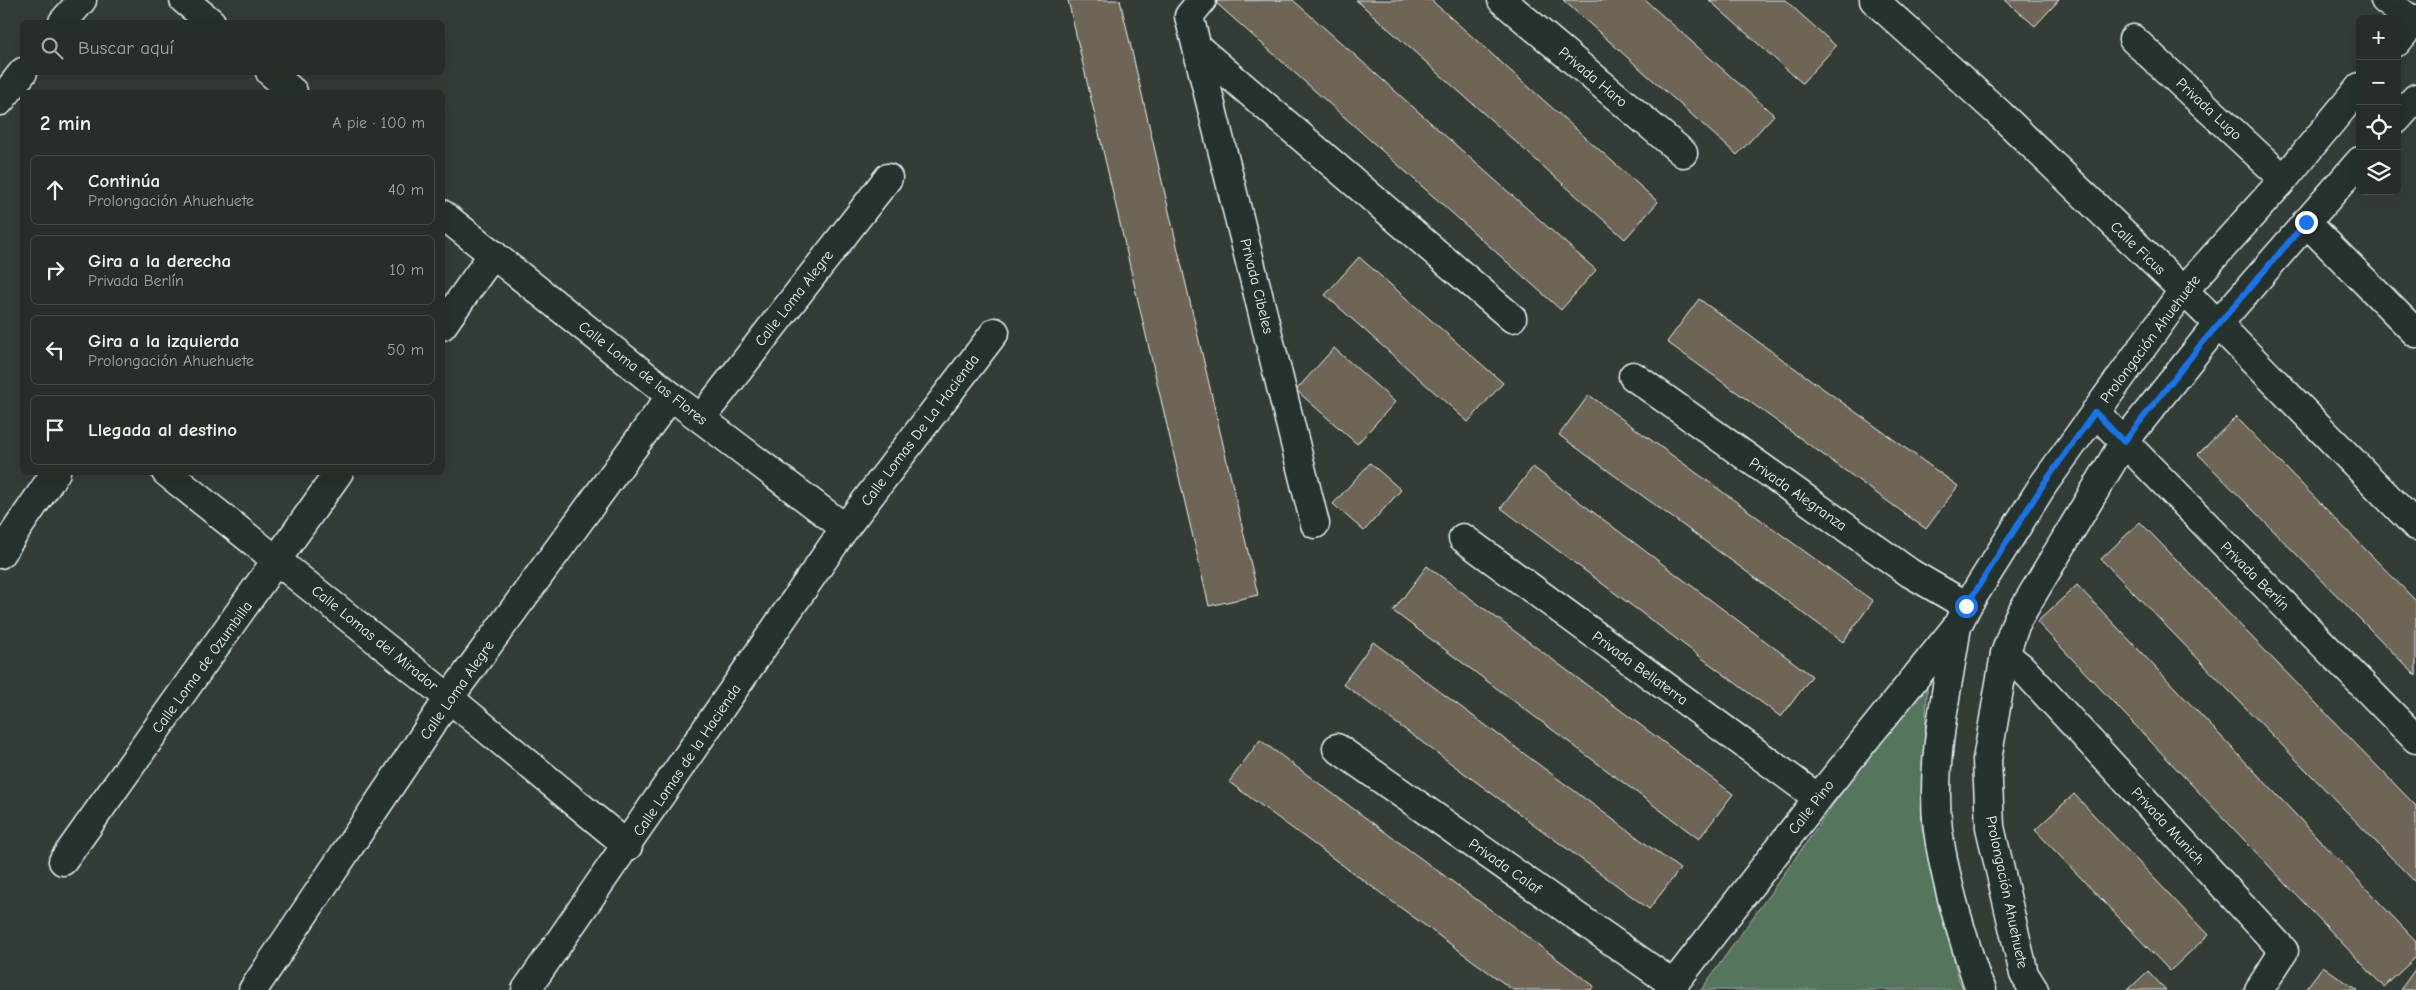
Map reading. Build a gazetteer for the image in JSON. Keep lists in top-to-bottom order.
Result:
{
  "streets": {
    "street": [
      "Privada Haro",
      "Privada Lugo",
      "Calle Ficus",
      "Privada Cibeles",
      "Calle Loma Alegre",
      "Prolongación Ahuehuete",
      "Calle Loma de las Flores",
      "Calle Lomas De La Hacienda",
      "Privada Alegranza",
      "Privada Berlín",
      "Calle Lomas del Mirador",
      "Calle Loma de Ozumbilla",
      "Privada Bellaterra",
      "Calle Lomas de la Hacienda",
      "Calle Pino",
      "Privada Munich",
      "Privada Calaf"
    ]
  },
  "crossings": [
    ["Privada Lugo", "Prolongación Ahuehuete"],
    ["Calle Ficus", "Prolongación Ahuehuete"],
    ["Calle Loma Alegre", "Calle Loma de las Flores"],
    ["Calle Loma Alegre", "Calle Lomas del Mirador"],
    ["Prolongación Ahuehuete", "Privada Alegranza"],
    ["Prolongación Ahuehuete", "Privada Berlín"],
    ["Prolongación Ahuehuete", "Calle Pino"],
    ["Prolongación Ahuehuete", "Privada Munich"],
    ["Calle Loma de las Flores", "Calle Lomas De La Hacienda"],
    ["Calle Loma de las Flores", "Calle Lomas de la Hacienda"],
    ["Calle Lomas De La Hacienda", "Calle Lomas de la Hacienda"],
    ["Privada Alegranza", "Calle Pino"],
    ["Calle Lomas del Mirador", "Calle Loma de Ozumbilla"],
    ["Calle Lomas del Mirador", "Calle Lomas de la Hacienda"],
    ["Privada Bellaterra", "Calle Pino"],
    ["Calle Pino", "Privada Calaf"]
  ],
  "page": {
    "map_buttons": ["+", "−"],
    "search": "Buscar aquí",
    "heading": ["2 min", "A pie · 100 m"],
    "list": [
      ["Continúa", "Prolongación Ahuehuete", "40 m"],
      ["Gira a la derecha", "Privada Berlín", "10 m"],
      ["Gira a la izquierda", "Prolongación Ahuehuete", "50 m"],
      "Llegada al destino"
    ]
  }
}
